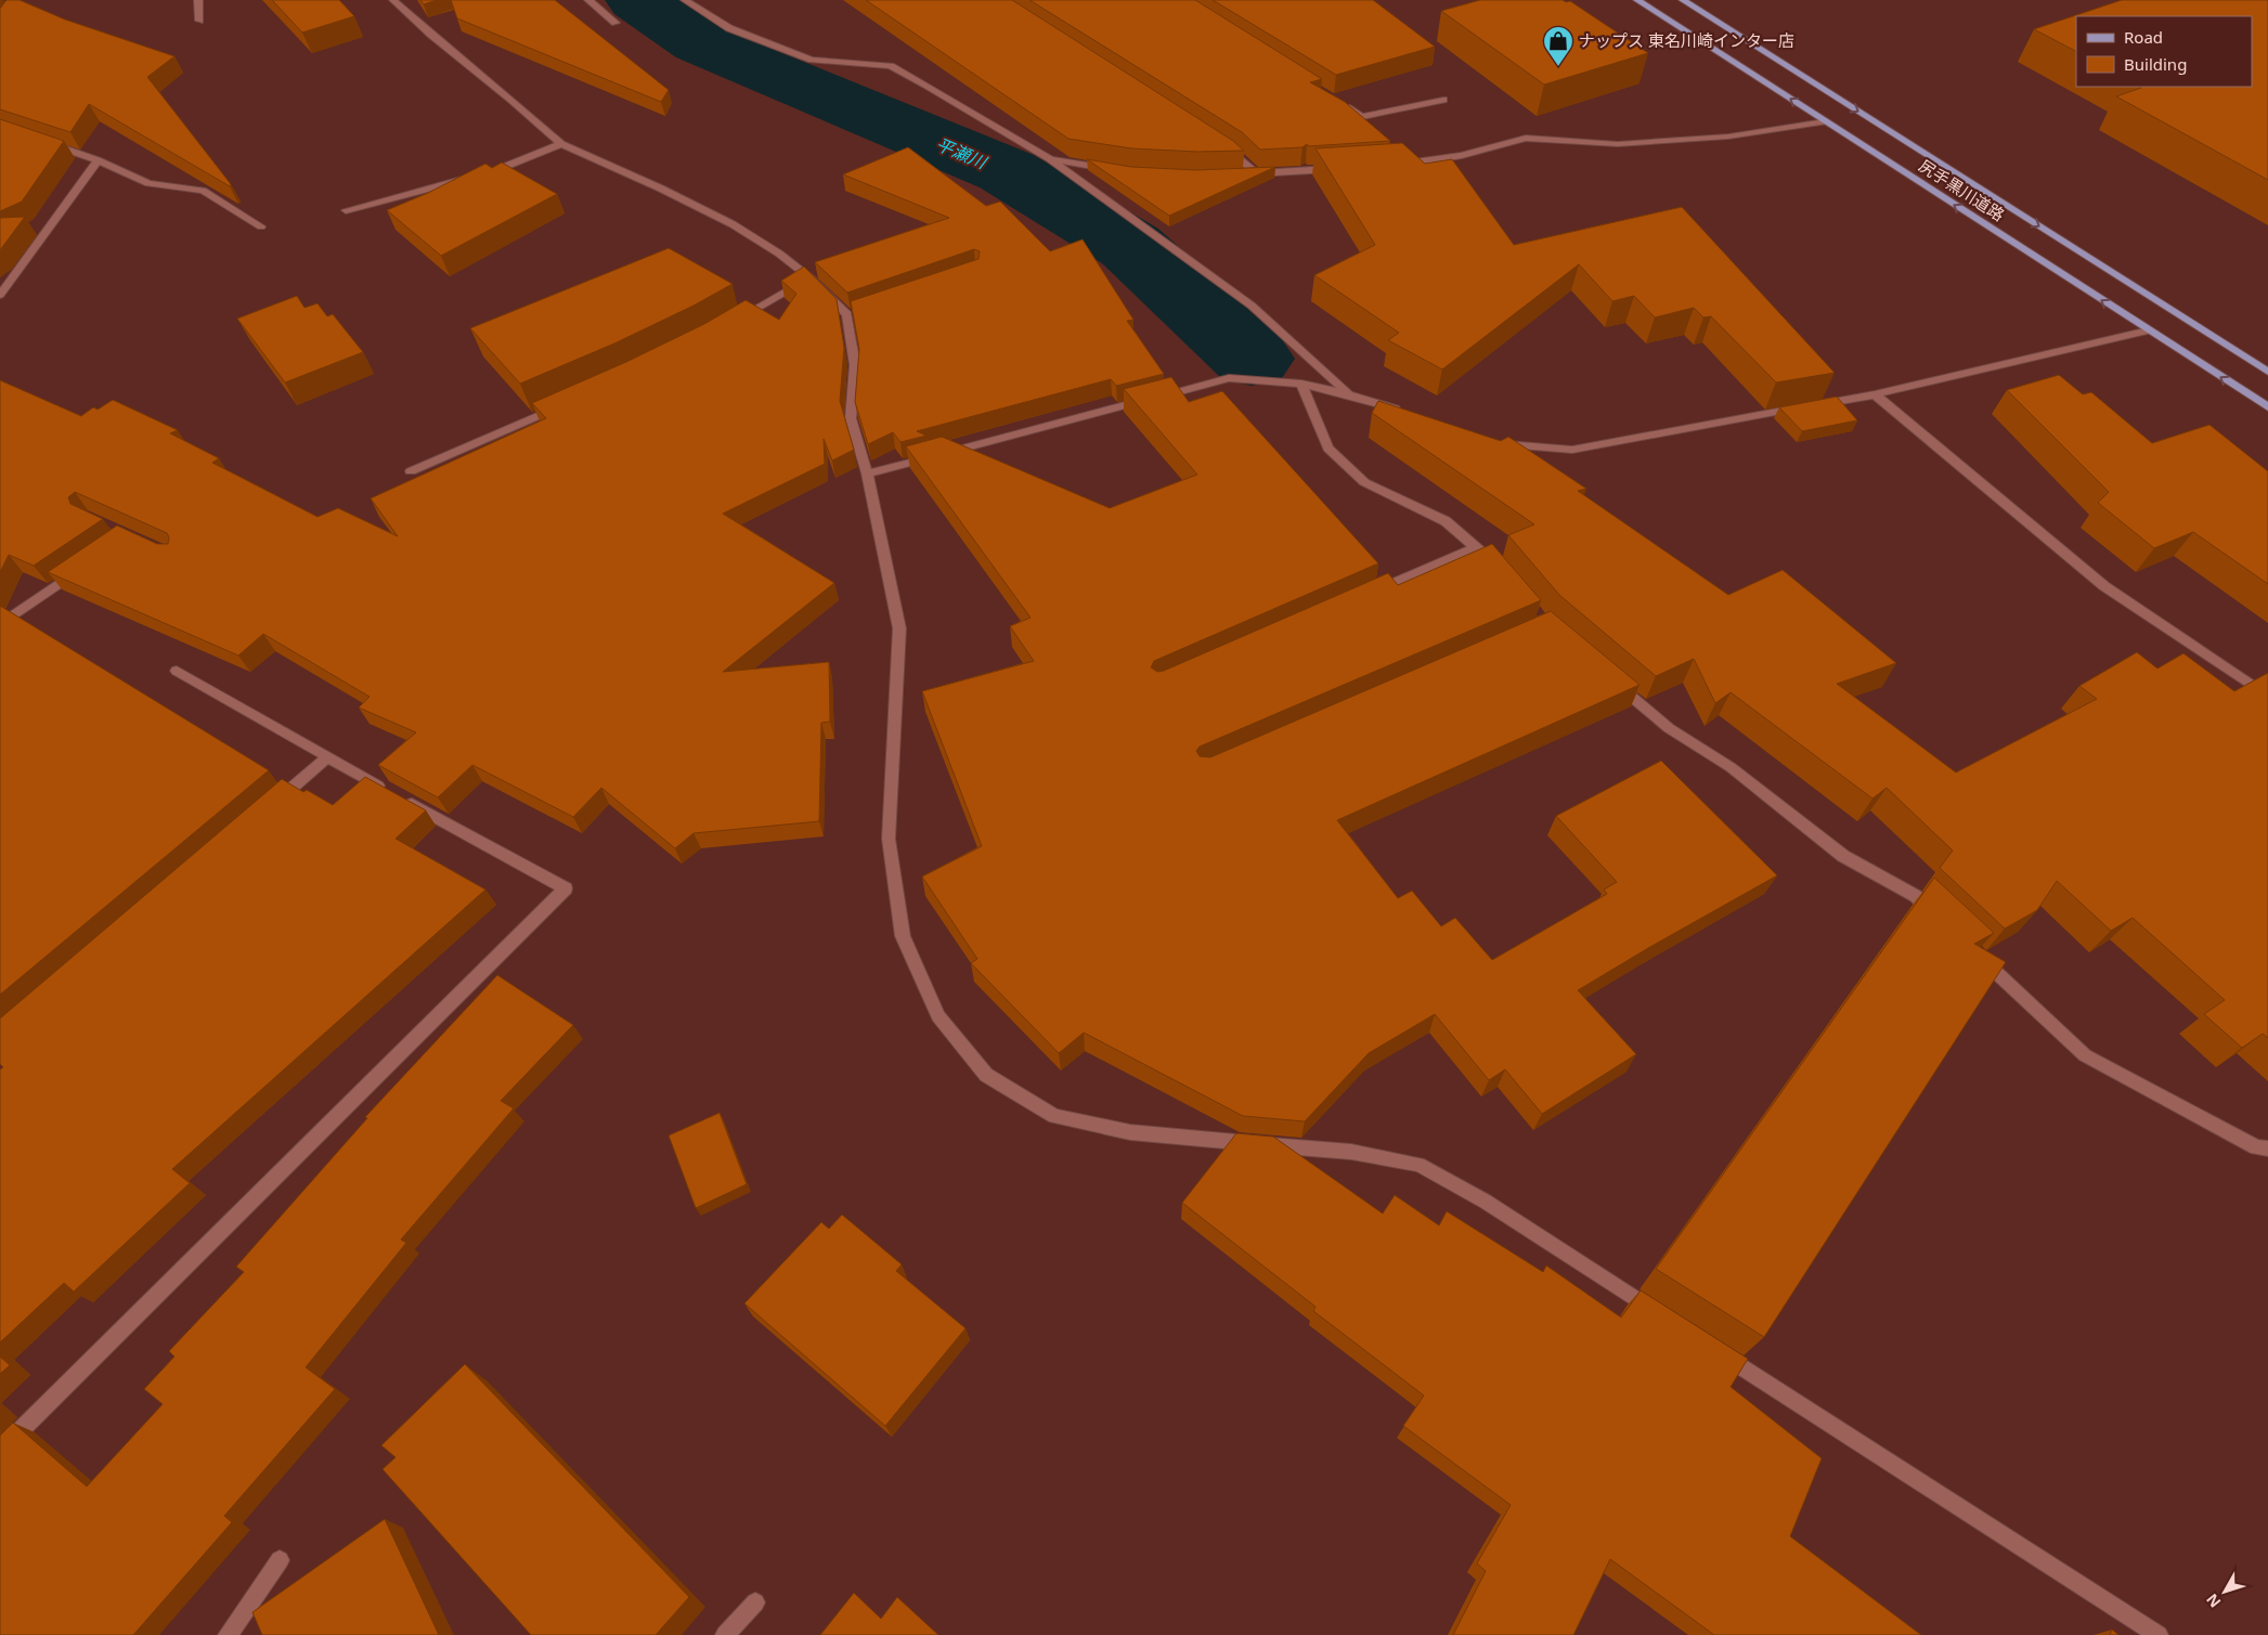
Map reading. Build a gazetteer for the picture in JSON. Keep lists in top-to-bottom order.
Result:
{
  "streets": {
    "main road": ["尻手黒川道路"]
  },
  "water": ["平瀬川"],
  "places": {
    "shop": ["ナップス 東名川崎インター店"]
  },
  "legend": ["Road", "Building"],
  "north": "bottom left"
}
